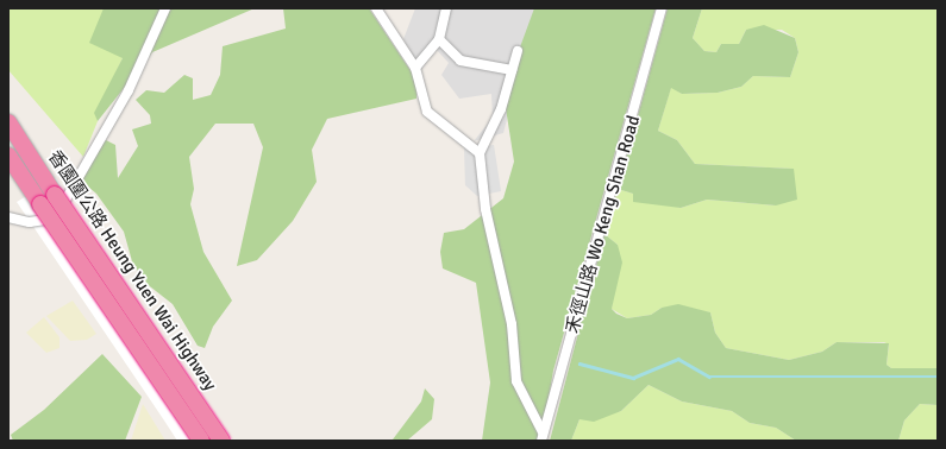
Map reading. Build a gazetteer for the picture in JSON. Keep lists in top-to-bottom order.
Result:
{
  "streets": {
    "highway": ["香園圍公路 Heung Yuen Wai Highway"],
    "street": ["禾徑山路 Wo Keng Shan Road"]
  }
}
